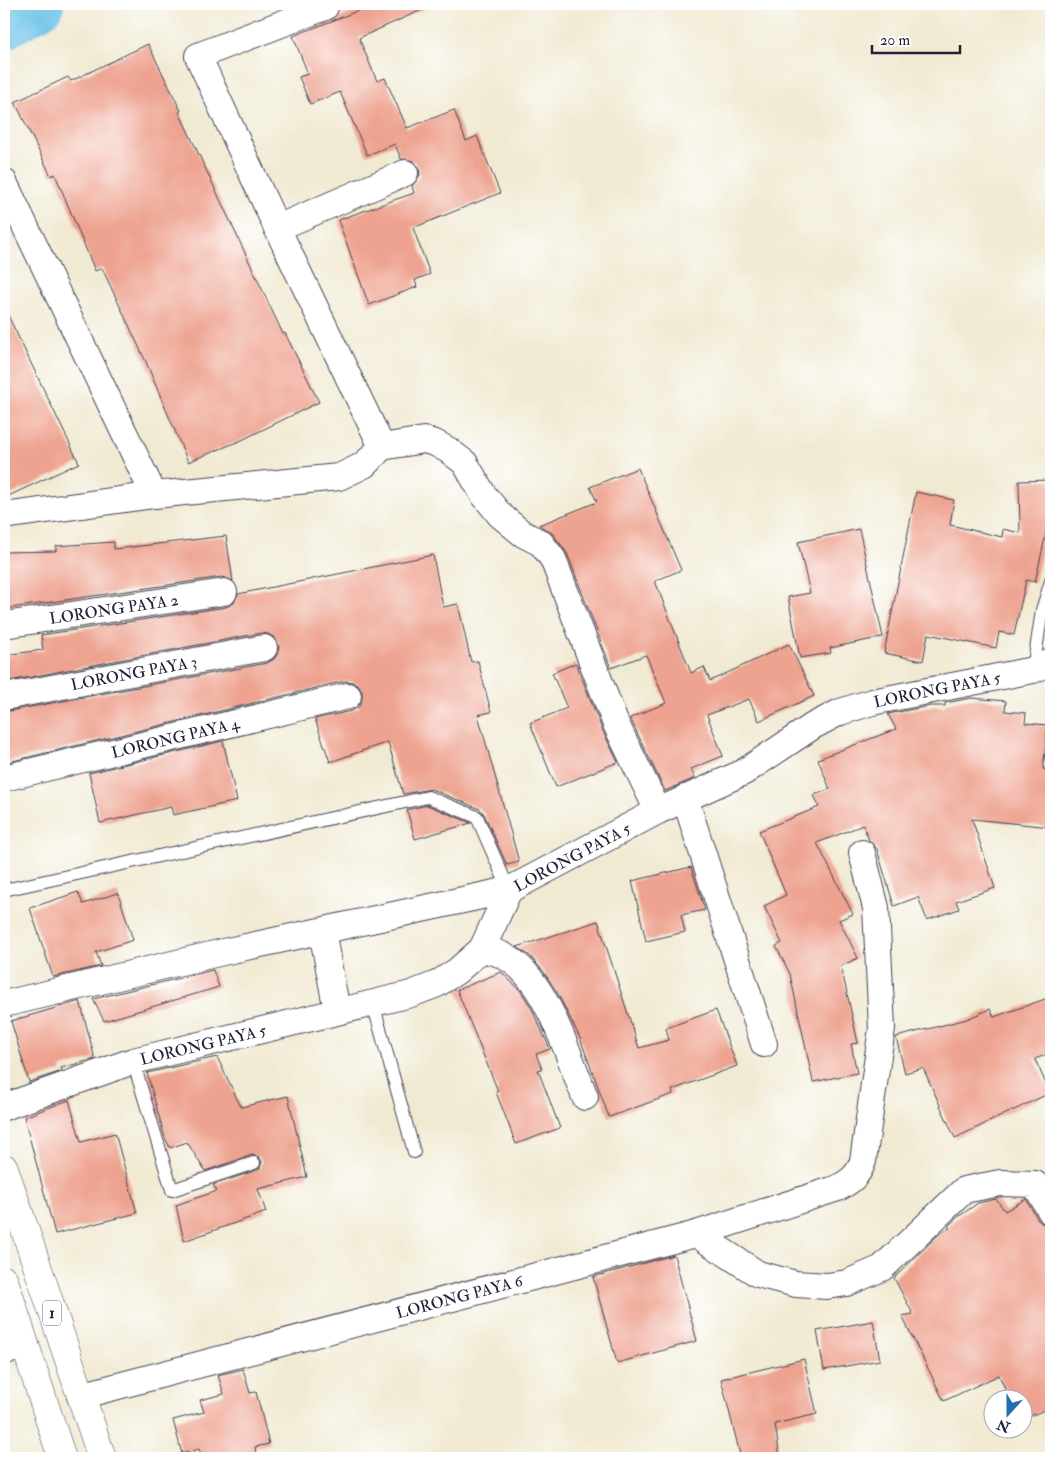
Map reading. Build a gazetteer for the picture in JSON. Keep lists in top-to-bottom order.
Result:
{
  "streets": {
    "main road": ["1"],
    "street": [
      "LORONG PAYA 2",
      "LORONG PAYA 3",
      "LORONG PAYA 5",
      "LORONG PAYA 4",
      "LORONG PAYA 6"
    ]
  },
  "crossings": [
    ["LORONG PAYA 6", "1"]
  ],
  "scale_bar": "20 m",
  "north": "bottom"
}
